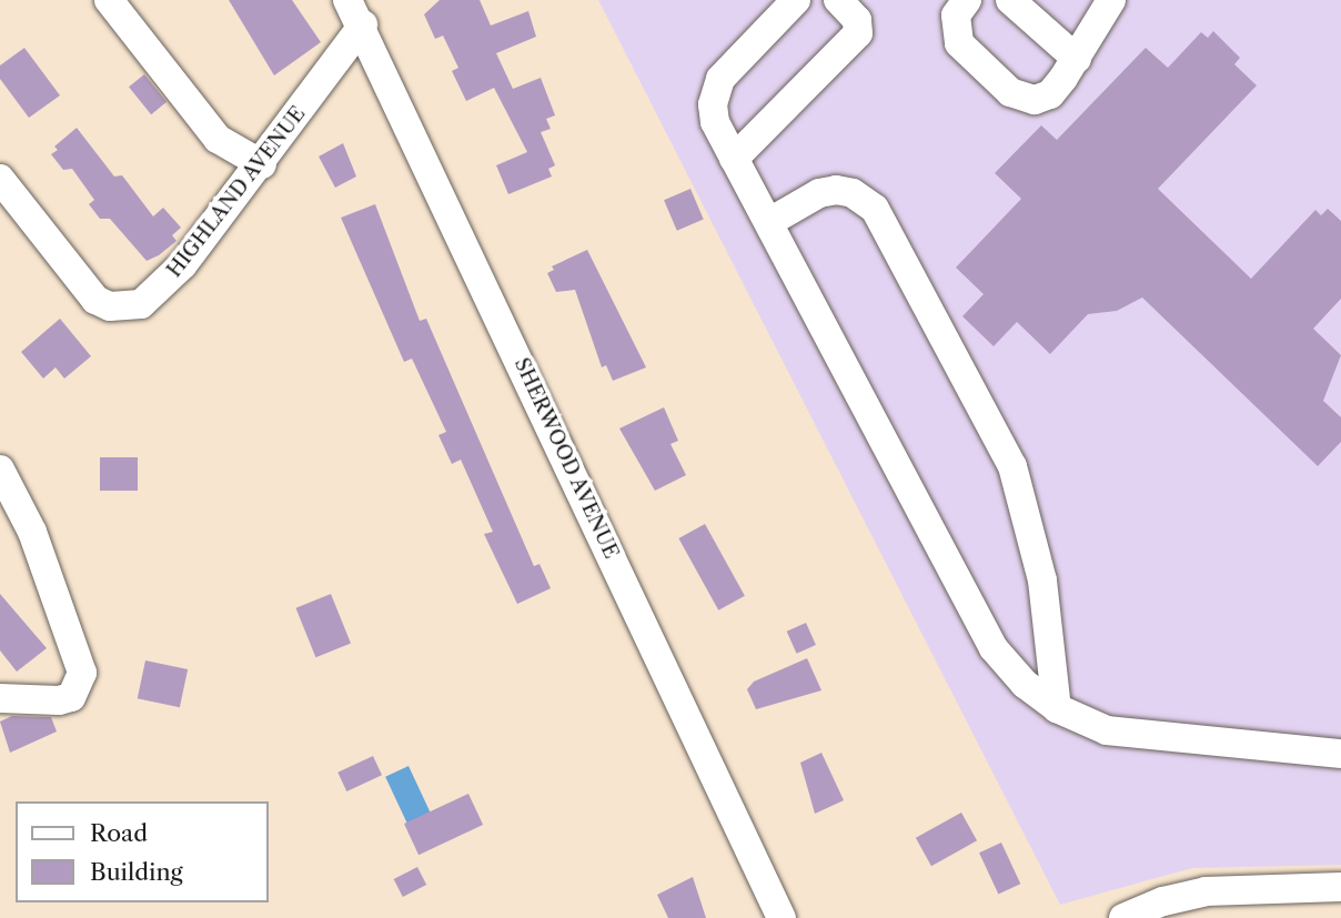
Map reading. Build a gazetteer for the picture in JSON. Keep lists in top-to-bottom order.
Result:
{
  "streets": {
    "street": ["HIGHLAND AVENUE", "SHERWOOD AVENUE"]
  },
  "crossings": [
    ["HIGHLAND AVENUE", "SHERWOOD AVENUE"]
  ],
  "legend": ["Road", "Building"]
}
